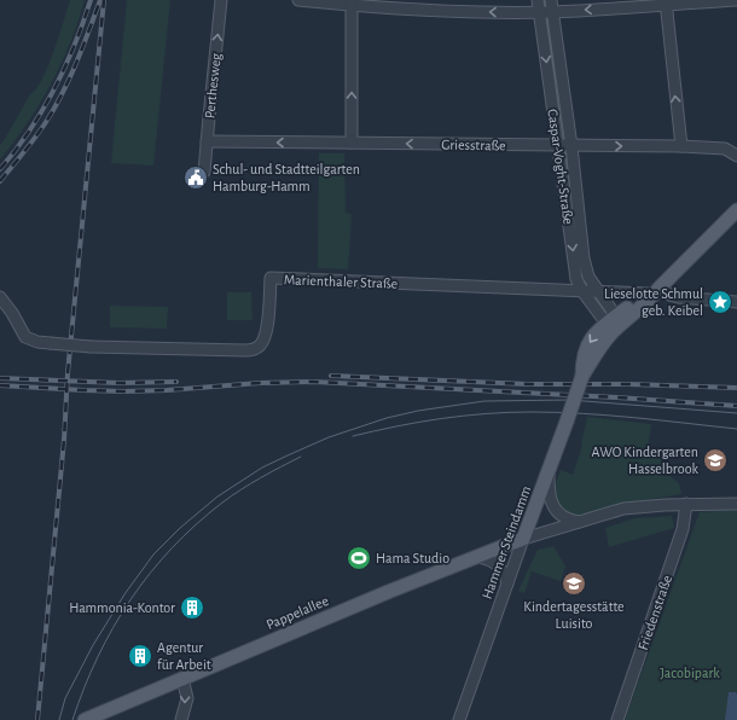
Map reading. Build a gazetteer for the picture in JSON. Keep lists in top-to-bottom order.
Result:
{
  "streets": {
    "main road": ["Hammer Steindamm", "Pappelallee"],
    "street": [
      "Perthesweg",
      "Griesstraße",
      "Caspar-Voght-Straße",
      "Marienthaler Straße",
      "Friedenstraße"
    ]
  },
  "crossings": [
    ["Perthesweg", "Griesstraße"],
    ["Griesstraße", "Caspar-Voght-Straße"],
    ["Caspar-Voght-Straße", "Marienthaler Straße"],
    ["Caspar-Voght-Straße", "Hammer Steindamm"],
    ["Marienthaler Straße", "Hammer Steindamm"],
    ["Hammer Steindamm", "Pappelallee"]
  ],
  "one_way": ["Perthesweg"],
  "parks": ["Jacobipark"],
  "places": {
    "public building": ["Schul- und Stadtteilgarten Hamburg-Hamm"],
    "place": ["Lieselotte Schmul geb. Keibel"],
    "school or university": ["AWO Kindergarten Hasselbrook", "Kindertagesstätte Luisito"],
    "sports": ["Hama Studio"],
    "building": ["Hammonia-Kontor", "Agentur für Arbeit"]
  }
}
